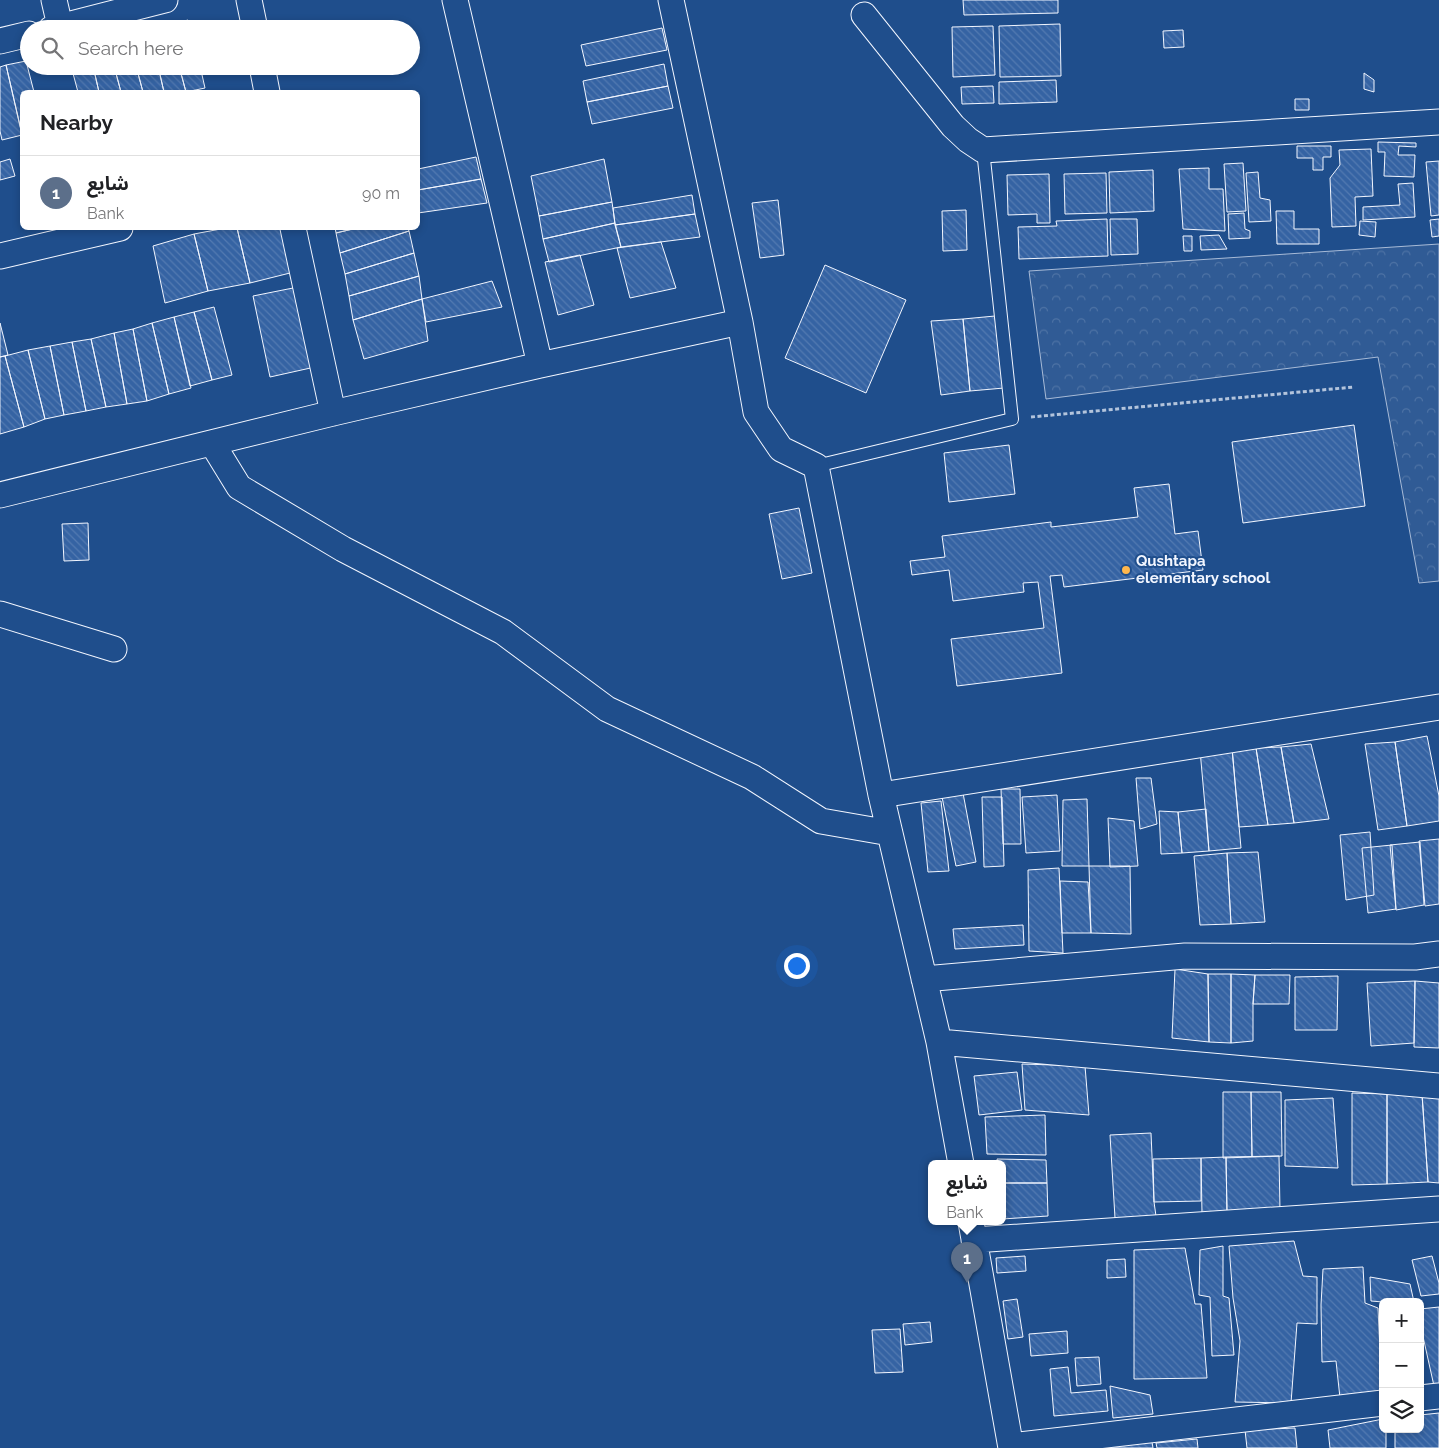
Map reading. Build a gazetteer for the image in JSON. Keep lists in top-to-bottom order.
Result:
{
  "places": ["Qushtapa elementary school"],
  "page": {
    "search": "Search here",
    "heading": "Nearby",
    "list": [
      {
        "mark": "1",
        "name": "شايع",
        "note": "Bank",
        "value": "90 m"
      }
    ],
    "popup": ["شايع", "Bank"],
    "pins": "1",
    "map_buttons": ["+", "−"]
  }
}
